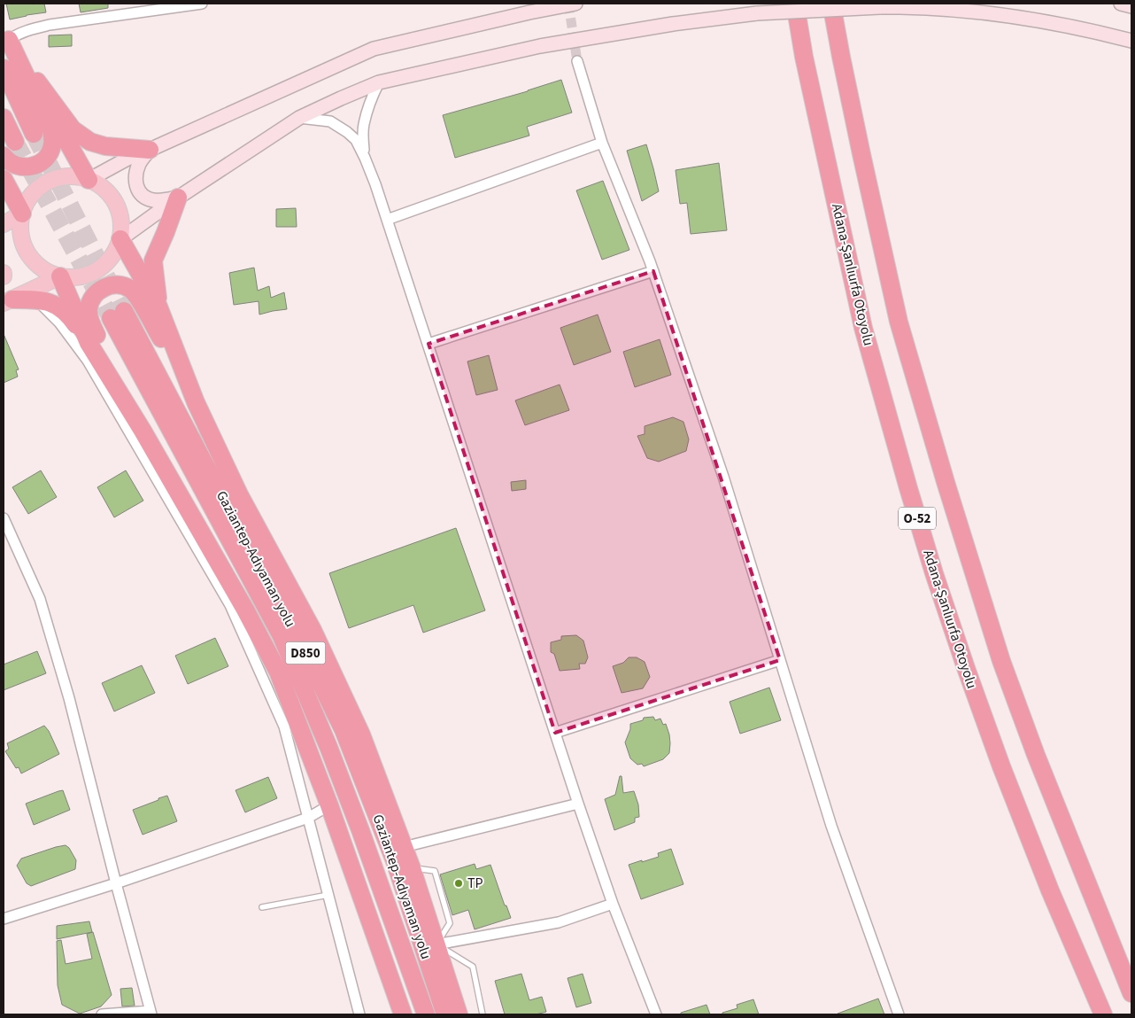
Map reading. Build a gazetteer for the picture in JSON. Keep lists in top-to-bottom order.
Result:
{
  "streets": {
    "highway": [
      "Adana-Şanlıurfa Otoyolu",
      "O-52",
      "Gaziantep-Adıyaman yolu",
      "D850"
    ]
  },
  "places": ["TP"]
}
